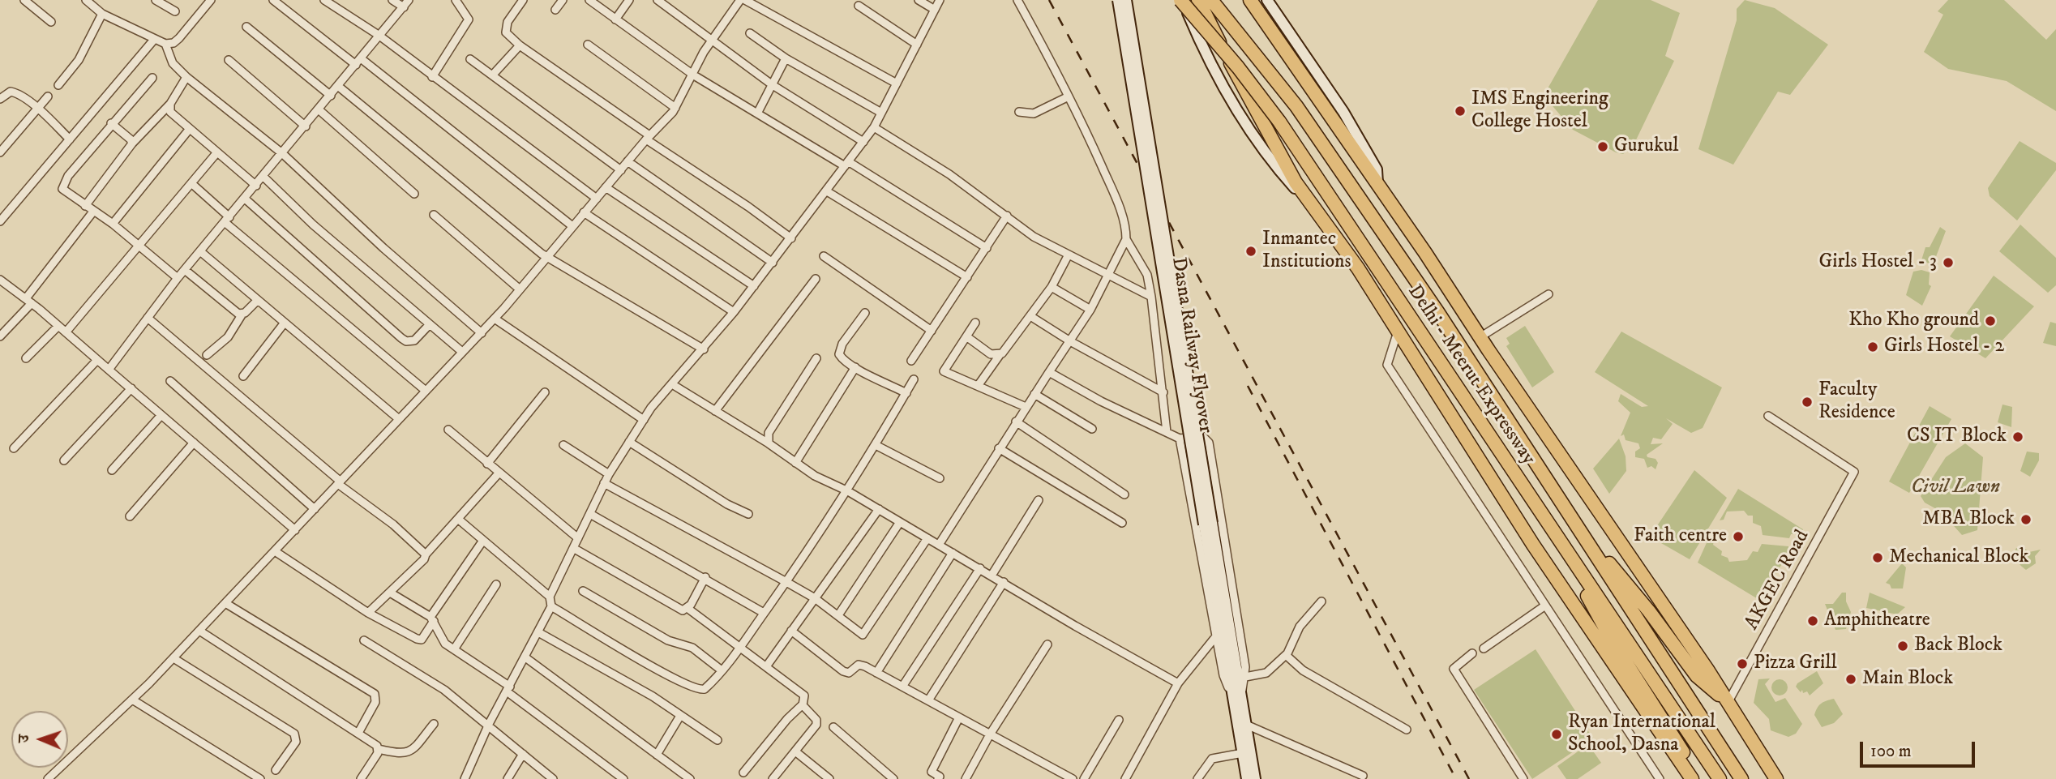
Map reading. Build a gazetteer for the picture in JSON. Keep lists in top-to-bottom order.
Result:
{
  "streets": {
    "highway": ["Delhi - Meerut Expressway"],
    "main road": ["Dasna Railway Flyover"],
    "street": ["AKGEC Road"]
  },
  "parks": ["Civil Lawn"],
  "places": [
    "IMS Engineering College Hostel",
    "Gurukul",
    "Inmantec Institutions",
    "Girls Hostel - 3",
    "Kho Kho ground",
    "Girls Hostel - 2",
    "Faculty Residence",
    "CS IT Block",
    "MBA Block",
    "Faith centre",
    "Mechanical Block",
    "Amphitheatre",
    "Back Block",
    "Pizza Grill",
    "Main Block",
    "Ryan International School, Dasna"
  ],
  "scale_bar": "100 m",
  "north": "left"
}
